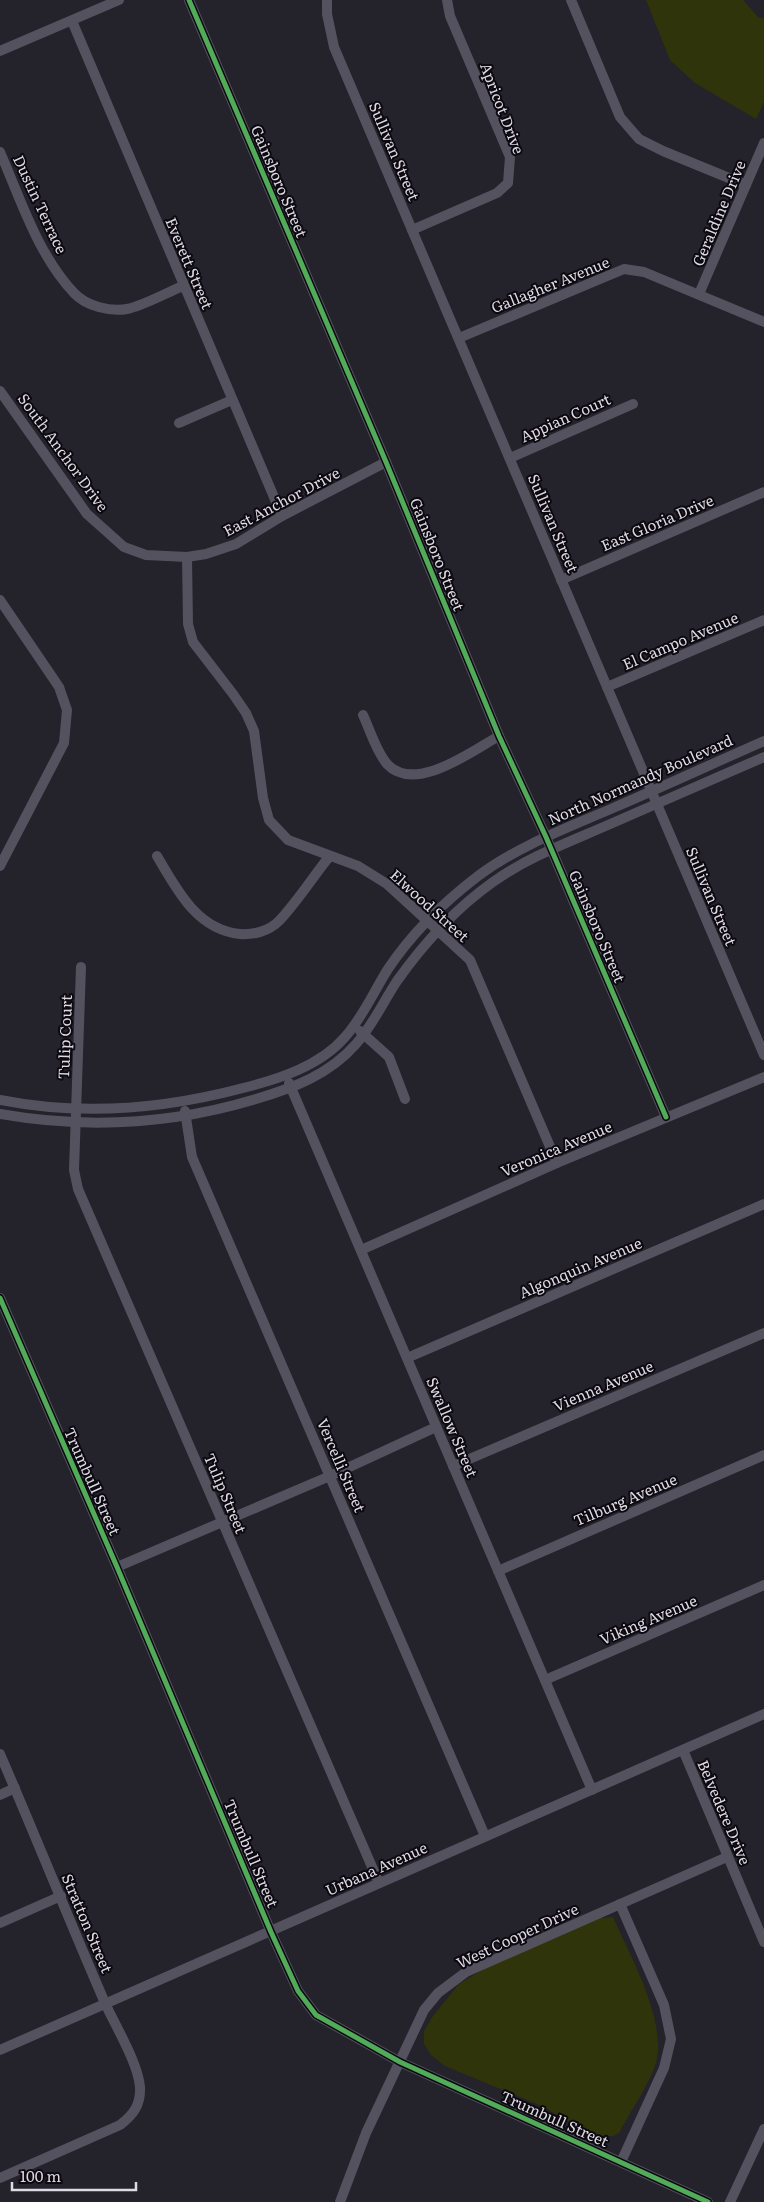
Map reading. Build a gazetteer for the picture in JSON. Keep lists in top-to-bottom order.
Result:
{
  "streets": {
    "street": [
      "Apricot Drive",
      "Sullivan Street",
      "Gainsboro Street",
      "Dustin Terrace",
      "Geraldine Drive",
      "Everett Street",
      "Gallagher Avenue",
      "Appian Court",
      "South Anchor Drive",
      "East Anchor Drive",
      "East Gloria Drive",
      "El Campo Avenue",
      "North Normandy Boulevard",
      "Elwood Street",
      "Tulip Court",
      "Veronica Avenue",
      "Algonquin Avenue",
      "Vienna Avenue",
      "Swallow Street",
      "Vercelli Street",
      "Trumbull Street",
      "Tulip Street",
      "Tilburg Avenue",
      "Viking Avenue",
      "Belvedere Drive",
      "Urbana Avenue",
      "Stratton Street",
      "West Cooper Drive"
    ]
  },
  "crossings": [
    ["Apricot Drive", "Sullivan Street"],
    ["Sullivan Street", "Gallagher Avenue"],
    ["Sullivan Street", "Appian Court"],
    ["Sullivan Street", "East Gloria Drive"],
    ["Sullivan Street", "El Campo Avenue"],
    ["Sullivan Street", "North Normandy Boulevard"],
    ["Gainsboro Street", "East Anchor Drive"],
    ["Gainsboro Street", "North Normandy Boulevard"],
    ["Gainsboro Street", "Veronica Avenue"],
    ["Dustin Terrace", "Everett Street"],
    ["Geraldine Drive", "Gallagher Avenue"],
    ["Everett Street", "East Anchor Drive"],
    ["South Anchor Drive", "East Anchor Drive"],
    ["South Anchor Drive", "Elwood Street"],
    ["East Anchor Drive", "Elwood Street"],
    ["North Normandy Boulevard", "Elwood Street"],
    ["North Normandy Boulevard", "Tulip Court"],
    ["North Normandy Boulevard", "Swallow Street"],
    ["North Normandy Boulevard", "Vercelli Street"],
    ["North Normandy Boulevard", "Tulip Street"],
    ["Elwood Street", "Veronica Avenue"],
    ["Tulip Court", "Tulip Street"],
    ["Veronica Avenue", "Swallow Street"],
    ["Algonquin Avenue", "Swallow Street"],
    ["Vienna Avenue", "Swallow Street"],
    ["Swallow Street", "Tilburg Avenue"],
    ["Swallow Street", "Viking Avenue"],
    ["Swallow Street", "Urbana Avenue"],
    ["Vercelli Street", "Urbana Avenue"],
    ["Trumbull Street", "Urbana Avenue"],
    ["Trumbull Street", "West Cooper Drive"],
    ["Tulip Street", "Urbana Avenue"],
    ["Belvedere Drive", "Urbana Avenue"],
    ["Belvedere Drive", "West Cooper Drive"],
    ["Urbana Avenue", "Stratton Street"]
  ],
  "scale_bar": "100 m"
}
